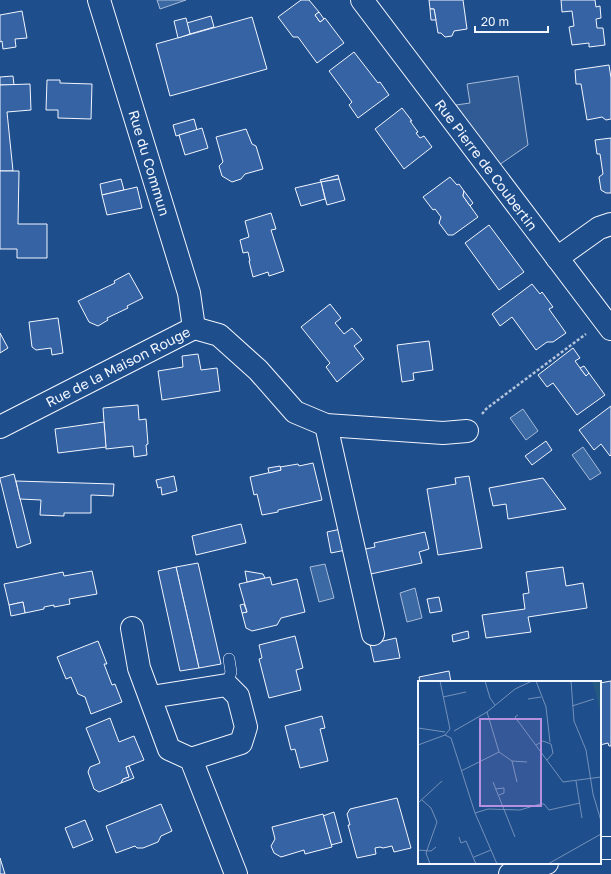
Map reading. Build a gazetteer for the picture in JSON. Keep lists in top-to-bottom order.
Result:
{
  "streets": {
    "street": ["Rue du Commun", "Rue Pierre de Coubertin", "Rue de la Maison Rouge"]
  },
  "crossings": [
    ["Rue du Commun", "Rue de la Maison Rouge"]
  ],
  "scale_bar": "20 m"
}
